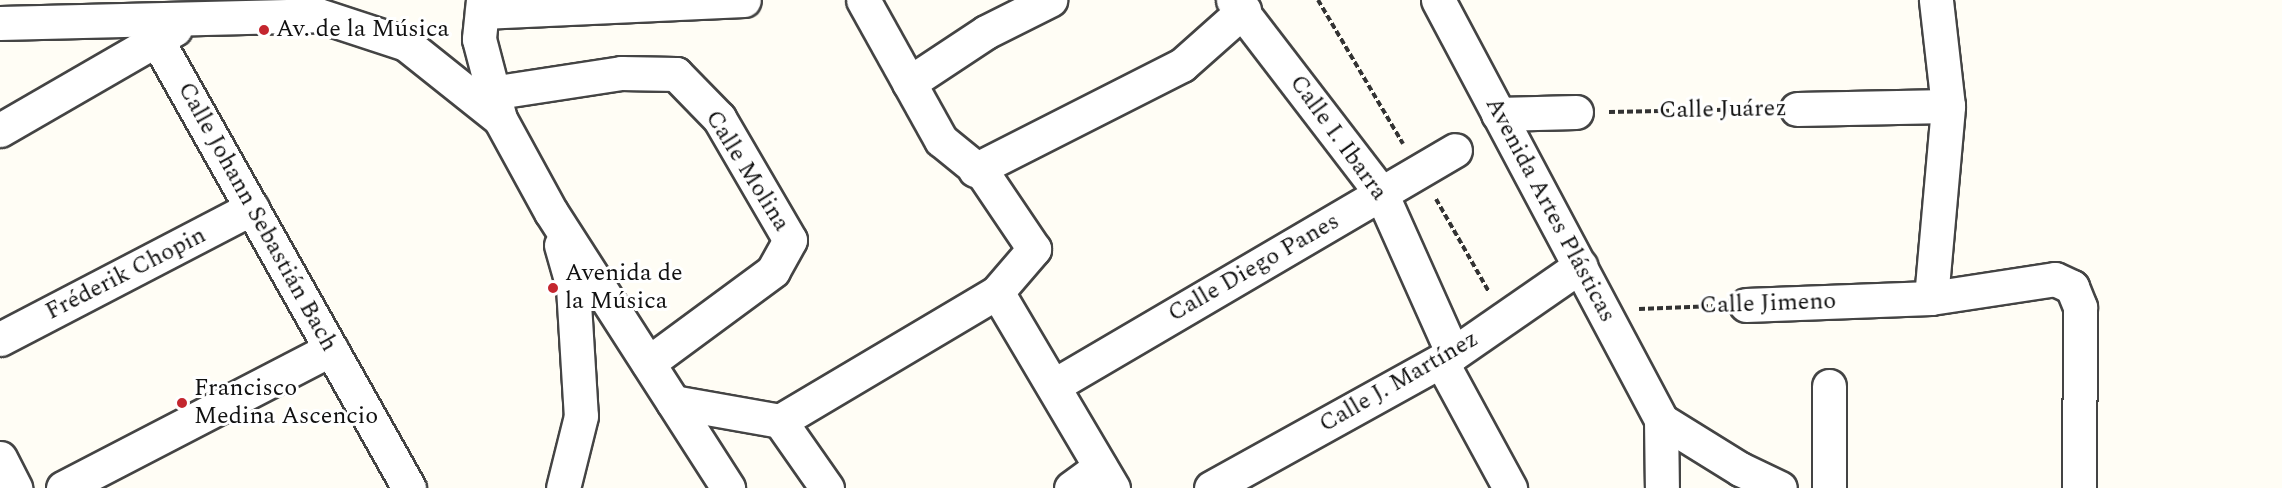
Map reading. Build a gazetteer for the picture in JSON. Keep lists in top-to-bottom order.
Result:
{
  "streets": {
    "street": [
      "Calle Juárez",
      "Calle I. Ibarra",
      "Calle Molina",
      "Avenida Artes Plásticas",
      "Calle Johann Sebastián Bach",
      "Calle Diego Panes",
      "Fréderik Chopin",
      "Calle Jimeno",
      "Calle J. Martínez"
    ]
  },
  "crossings": [
    ["Calle I. Ibarra", "Calle Diego Panes"],
    ["Calle I. Ibarra", "Calle J. Martínez"],
    ["Avenida Artes Plásticas", "Calle Jimeno"],
    ["Avenida Artes Plásticas", "Calle J. Martínez"],
    ["Calle Johann Sebastián Bach", "Fréderik Chopin"]
  ],
  "places": ["Av. de la Música", "Avenida de la Música", "Francisco Medina Ascencio"]
}
